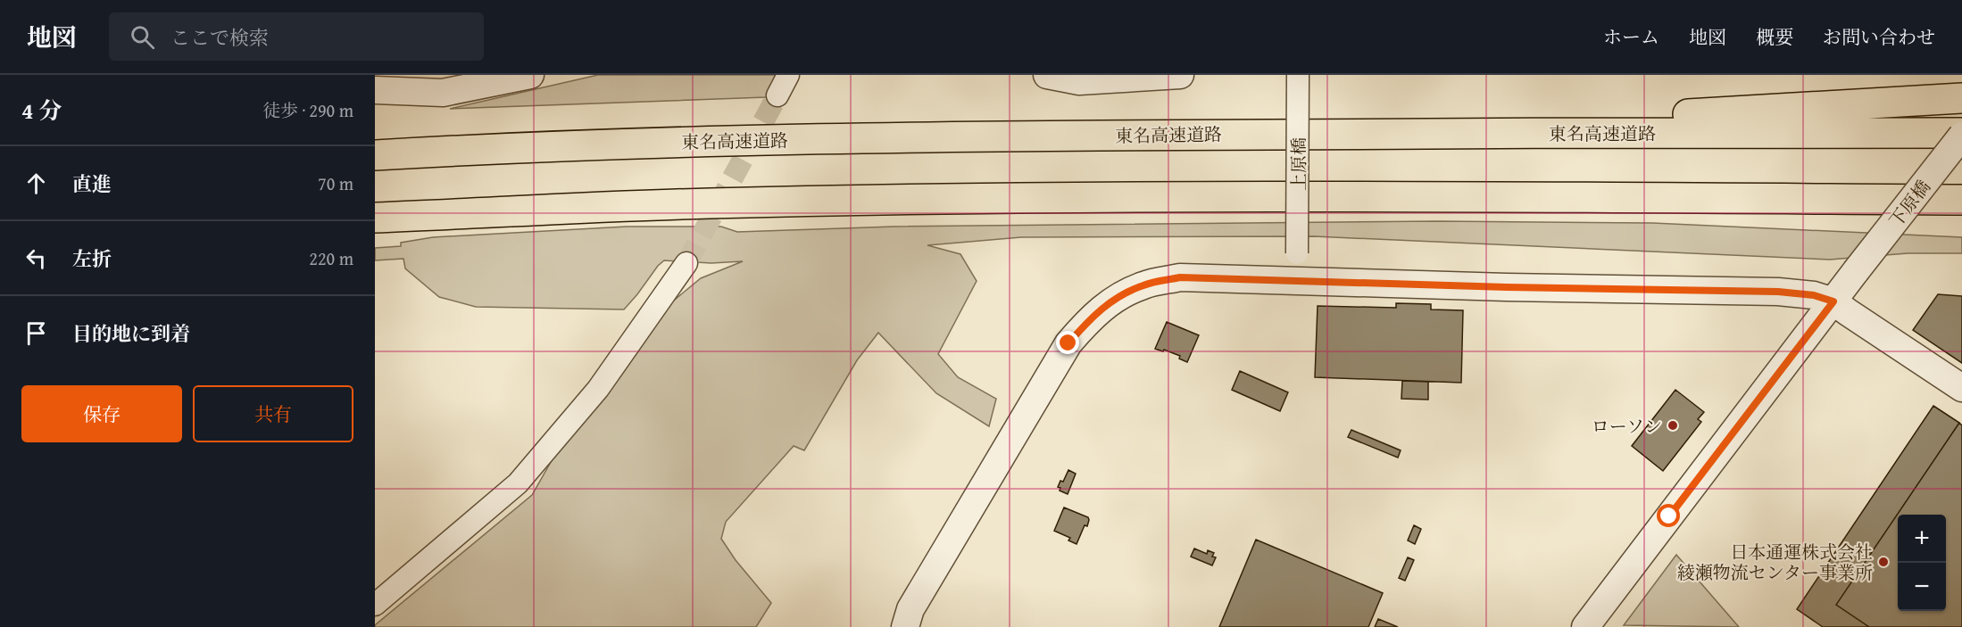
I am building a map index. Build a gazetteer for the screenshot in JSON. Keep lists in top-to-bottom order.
{
  "streets": {
    "highway": ["東名高速道路"],
    "street": ["上原橋", "下原橋"]
  },
  "crossings": [
    ["東名高速道路", "下原橋"]
  ],
  "places": ["ローソン", "日本通運株式会社 綾瀬物流センター事業所"],
  "page": {
    "header": "地図",
    "search": "ここで検索",
    "nav": [
      "ホーム",
      "地図",
      "概要",
      "お問い合わせ"
    ],
    "heading": ["4 分", "徒歩 · 290 m"],
    "list": [
      ["直進", "70 m"],
      ["左折", "220 m"],
      "目的地に到着"
    ],
    "buttons": ["保存", "共有"],
    "map_buttons": ["+", "−"]
  }
}
